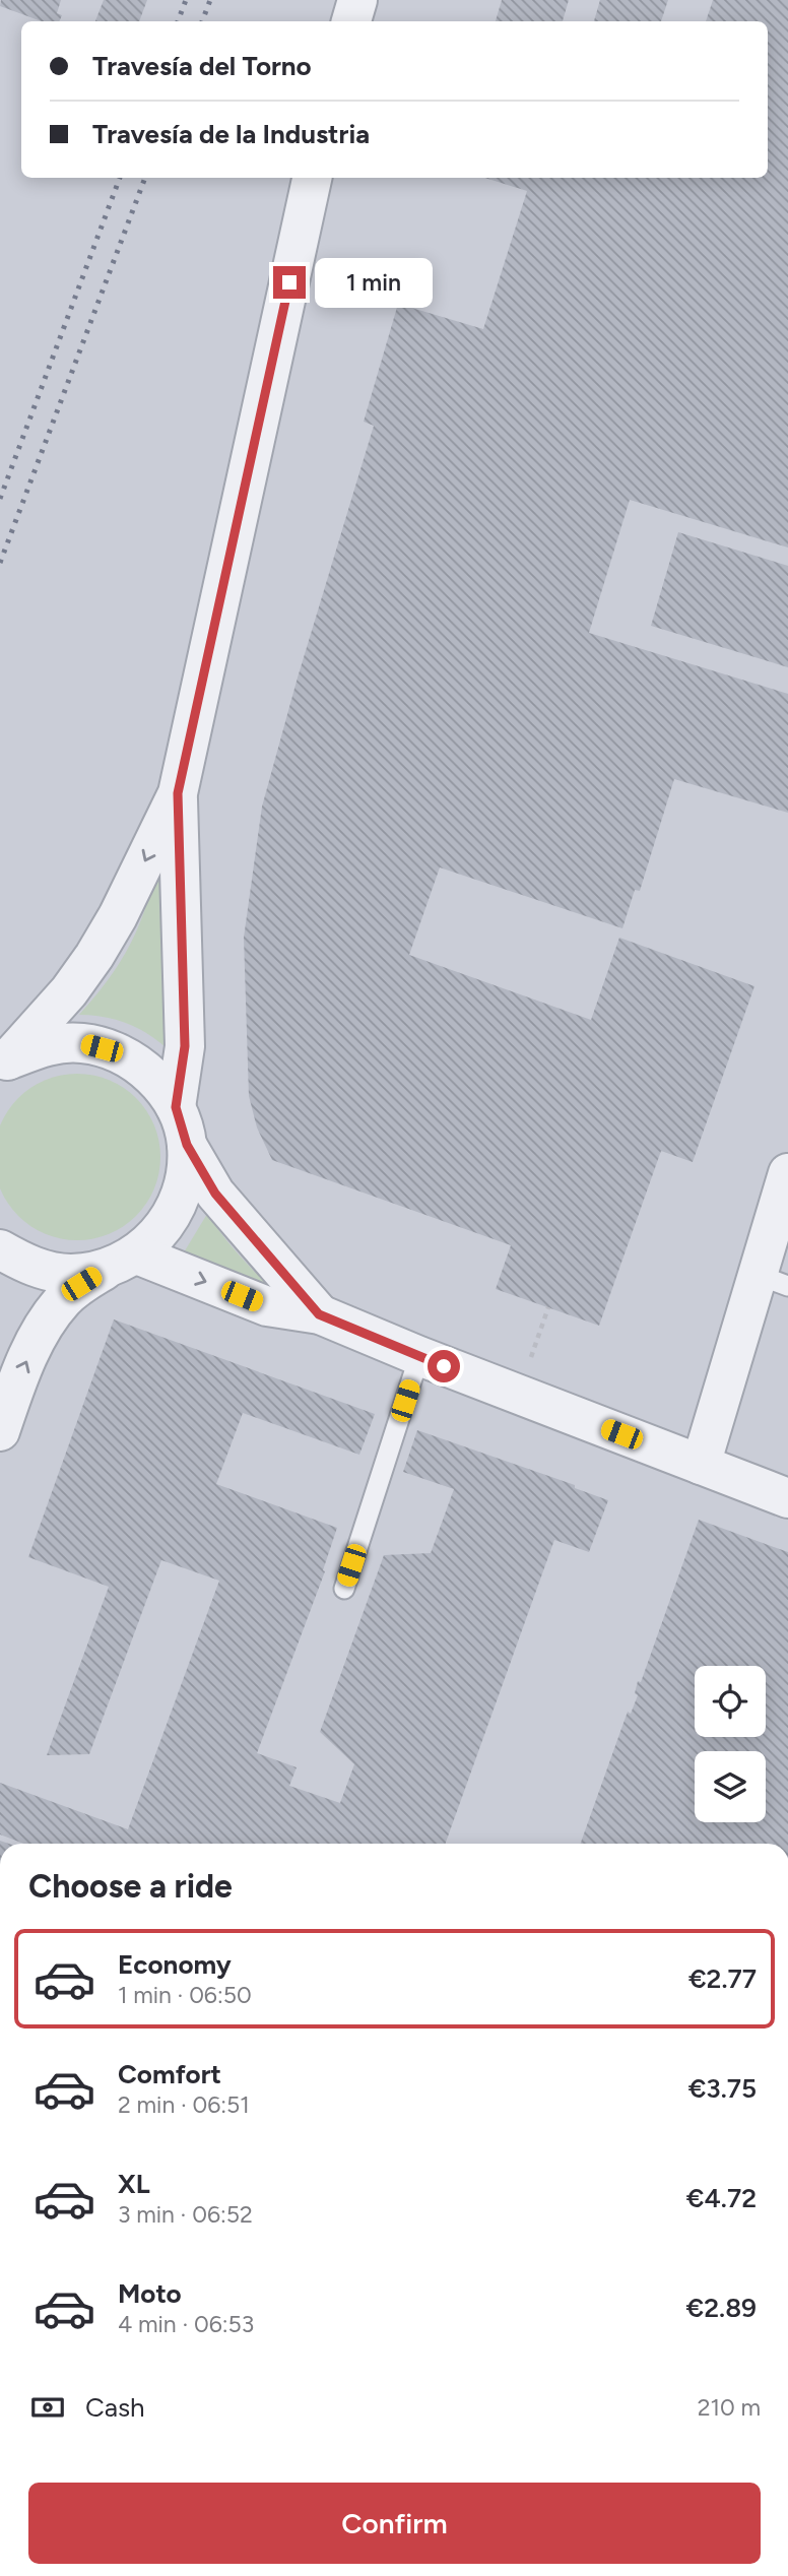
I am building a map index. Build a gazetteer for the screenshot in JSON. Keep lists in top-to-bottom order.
{
  "page": {
    "banner": ["Travesía del Torno", "Travesía de la Industria"],
    "bubble": "1 min",
    "heading": "Choose a ride",
    "list": [
      {
        "name": "Economy",
        "note": "1 min · 06:50",
        "value": "€2.77"
      },
      {
        "name": "Comfort",
        "note": "2 min · 06:51",
        "value": "€3.75"
      },
      {
        "name": "XL",
        "note": "3 min · 06:52",
        "value": "€4.72"
      },
      {
        "name": "Moto",
        "note": "4 min · 06:53",
        "value": "€2.89"
      }
    ],
    "pay": ["Cash", "210 m"],
    "buttons": "Confirm"
  }
}
